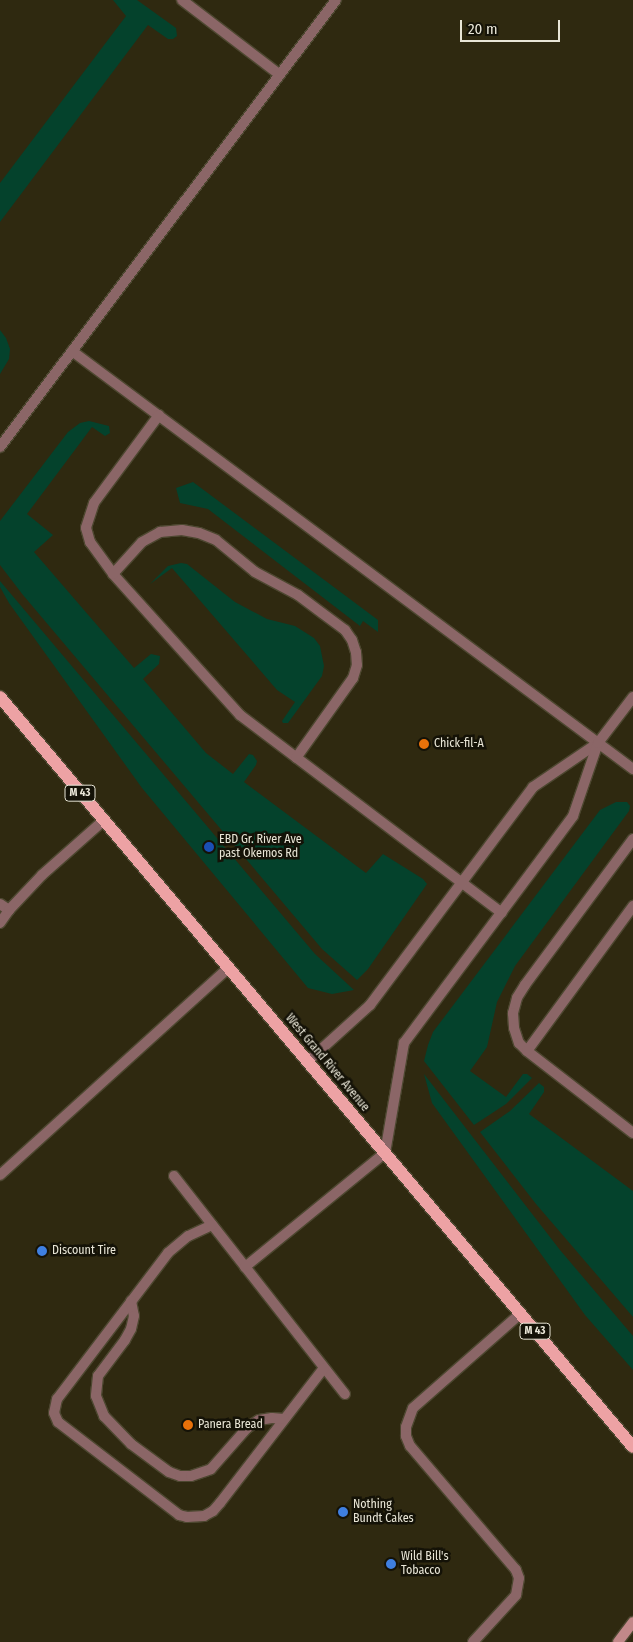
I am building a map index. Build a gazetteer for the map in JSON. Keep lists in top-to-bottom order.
{
  "streets": {
    "main road": ["M 43", "West Grand River Avenue"]
  },
  "places": [
    "Chick-fil-A",
    "EBD Gr. River Ave past Okemos Rd",
    "Discount Tire",
    "Panera Bread",
    "Nothing Bundt Cakes",
    "Wild Bill's Tobacco"
  ],
  "scale_bar": "20 m"
}
